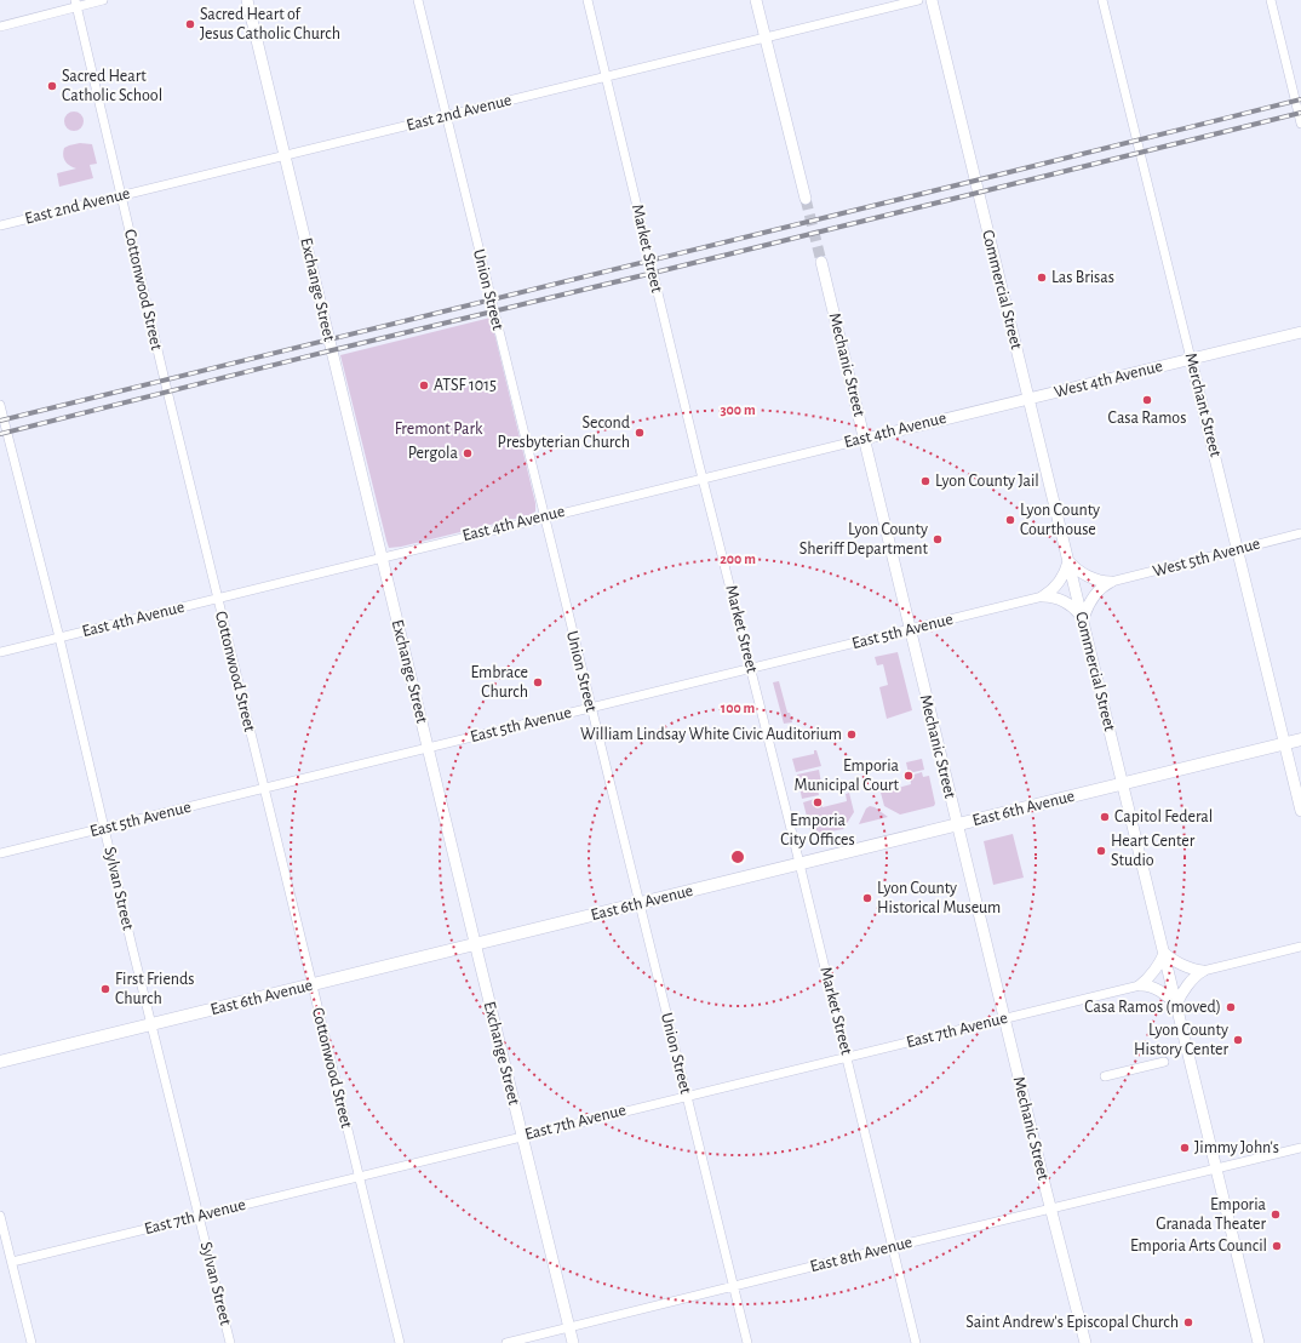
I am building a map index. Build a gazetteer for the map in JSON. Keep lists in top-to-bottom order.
{
  "streets": {
    "main road": ["East 6th Avenue"],
    "street": [
      "East 2nd Avenue",
      "Market Street",
      "Cottonwood Street",
      "Exchange Street",
      "Union Street",
      "Commercial Street",
      "Mechanic Street",
      "West 4th Avenue",
      "Merchant Street",
      "East 4th Avenue",
      "West 5th Avenue",
      "East 5th Avenue",
      "Sylvan Street",
      "East 7th Avenue",
      "East 8th Avenue"
    ]
  },
  "crossings": [
    ["East 2nd Avenue", "Market Street"],
    ["East 2nd Avenue", "Cottonwood Street"],
    ["East 2nd Avenue", "Exchange Street"],
    ["East 2nd Avenue", "Union Street"],
    ["Market Street", "East 4th Avenue"],
    ["Market Street", "East 5th Avenue"],
    ["Market Street", "East 6th Avenue"],
    ["Market Street", "East 7th Avenue"],
    ["Market Street", "East 8th Avenue"],
    ["Cottonwood Street", "East 4th Avenue"],
    ["Cottonwood Street", "East 5th Avenue"],
    ["Cottonwood Street", "East 6th Avenue"],
    ["Cottonwood Street", "East 7th Avenue"],
    ["Exchange Street", "East 4th Avenue"],
    ["Exchange Street", "East 5th Avenue"],
    ["Exchange Street", "East 6th Avenue"],
    ["Exchange Street", "East 7th Avenue"],
    ["Exchange Street", "East 8th Avenue"],
    ["Union Street", "East 4th Avenue"],
    ["Union Street", "East 5th Avenue"],
    ["Union Street", "East 6th Avenue"],
    ["Union Street", "East 7th Avenue"],
    ["Union Street", "East 8th Avenue"],
    ["Commercial Street", "West 4th Avenue"],
    ["Commercial Street", "East 4th Avenue"],
    ["Commercial Street", "East 6th Avenue"],
    ["Commercial Street", "East 8th Avenue"],
    ["Mechanic Street", "East 4th Avenue"],
    ["Mechanic Street", "East 5th Avenue"],
    ["Mechanic Street", "East 6th Avenue"],
    ["Mechanic Street", "East 7th Avenue"],
    ["Mechanic Street", "East 8th Avenue"],
    ["West 4th Avenue", "Merchant Street"],
    ["West 4th Avenue", "East 4th Avenue"],
    ["Merchant Street", "West 5th Avenue"],
    ["Merchant Street", "East 6th Avenue"],
    ["East 4th Avenue", "Sylvan Street"],
    ["East 5th Avenue", "Sylvan Street"],
    ["East 6th Avenue", "Sylvan Street"],
    ["Sylvan Street", "East 7th Avenue"]
  ],
  "parks": ["Fremont Park"],
  "places": [
    "Sacred Heart of Jesus Catholic Church",
    "Sacred Heart Catholic School",
    "Las Brisas",
    "ATSF 1015",
    "Casa Ramos",
    "Second Presbyterian Church",
    "Pergola",
    "Lyon County Jail",
    "Lyon County Courthouse",
    "Lyon County Sheriff Department",
    "Embrace Church",
    "William Lindsay White Civic Auditorium",
    "Emporia Municipal Court",
    "Emporia City Offices",
    "Capitol Federal",
    "Heart Center Studio",
    "Lyon County Historical Museum",
    "First Friends Church",
    "Casa Ramos (moved)",
    "Lyon County History Center",
    "Jimmy John's",
    "Emporia Granada Theater",
    "Emporia Arts Council",
    "Saint Andrew's Episcopal Church"
  ],
  "rings": ["300 m", "200 m", "100 m"]
}
